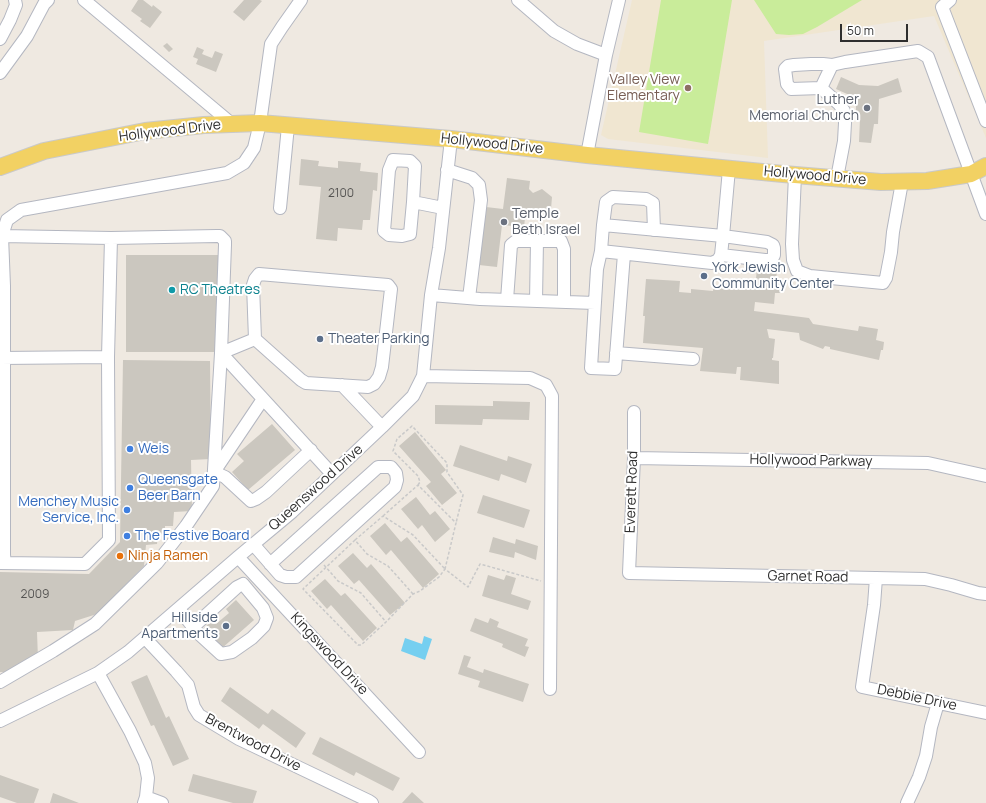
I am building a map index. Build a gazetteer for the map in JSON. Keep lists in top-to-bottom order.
{
  "streets": {
    "main road": ["Hollywood Drive"],
    "street": [
      "Hollywood Parkway",
      "Queenswood Drive",
      "Everett Road",
      "Garnet Road",
      "Kingswood Drive",
      "Debbie Drive",
      "Brentwood Drive"
    ]
  },
  "crossings": [
    ["Hollywood Drive", "Queenswood Drive"],
    ["Hollywood Parkway", "Everett Road"],
    ["Queenswood Drive", "Kingswood Drive"],
    ["Queenswood Drive", "Brentwood Drive"],
    ["Everett Road", "Garnet Road"],
    ["Garnet Road", "Debbie Drive"]
  ],
  "places": [
    "Valley View Elementary",
    "Luther Memorial Church",
    "Temple Beth Israel",
    "York Jewish Community Center",
    "RC Theatres",
    "Theater Parking",
    "Weis",
    "Queensgate Beer Barn",
    "Menchey Music Service, Inc.",
    "The Festive Board",
    "Ninja Ramen",
    "Hillside Apartments"
  ],
  "house_numbers": ["2100", "2009"],
  "scale_bar": "50 m"
}
